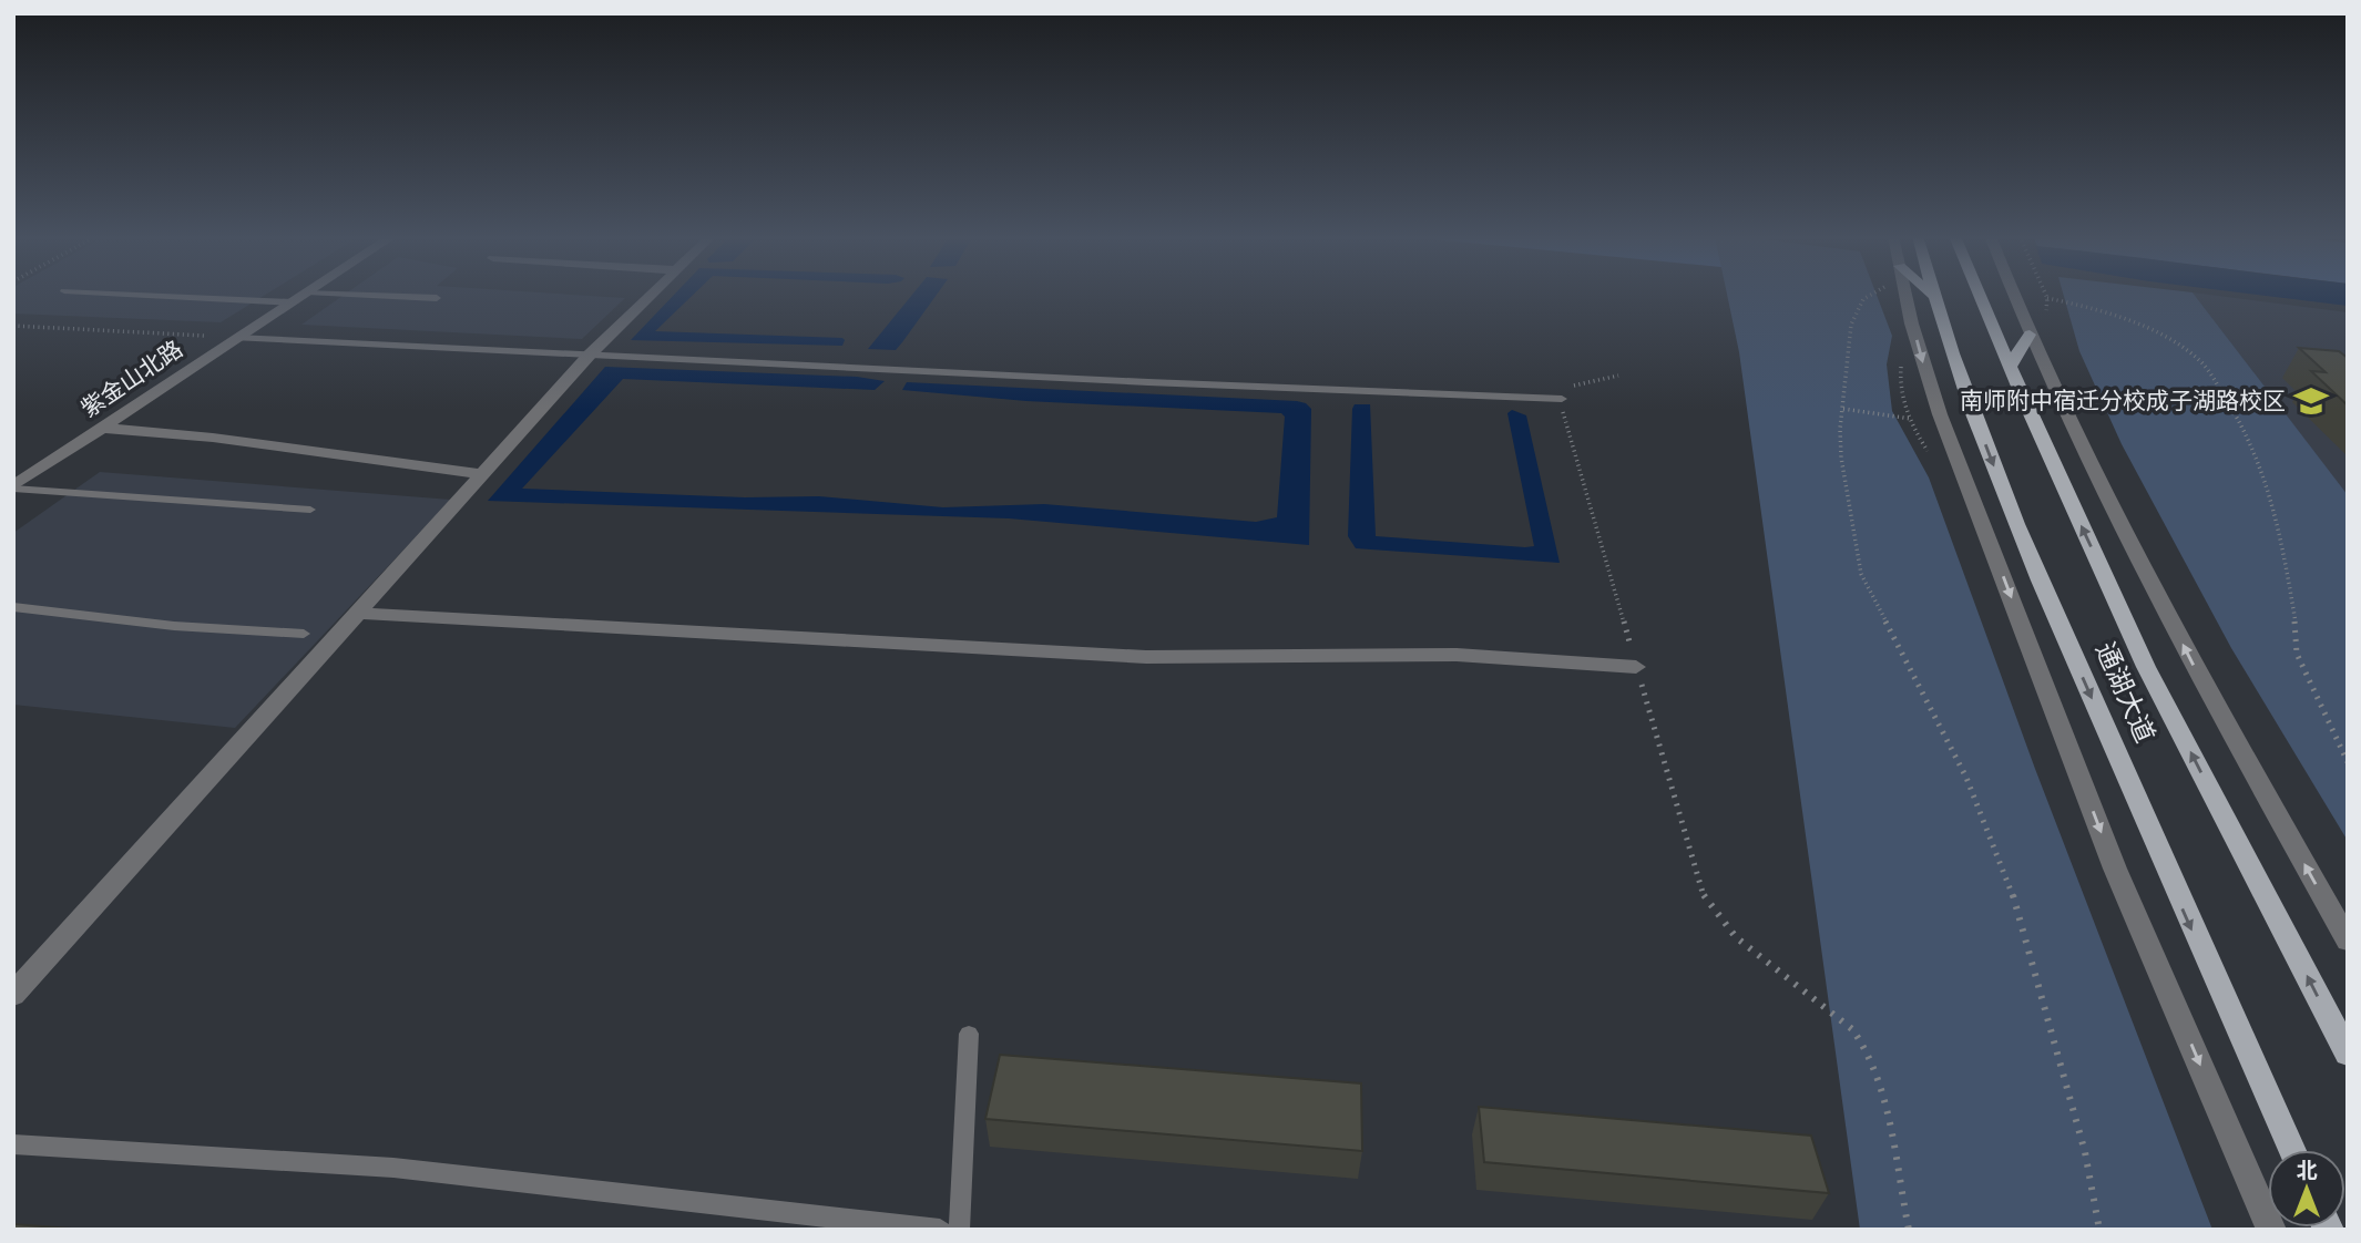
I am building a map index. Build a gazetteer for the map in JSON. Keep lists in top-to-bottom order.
{
  "streets": {
    "main road": ["通湖大道"],
    "street": ["紫金山北路"]
  },
  "places": {
    "school or university": ["南师附中宿迁分校成子湖路校区"]
  },
  "north": "top"
}
